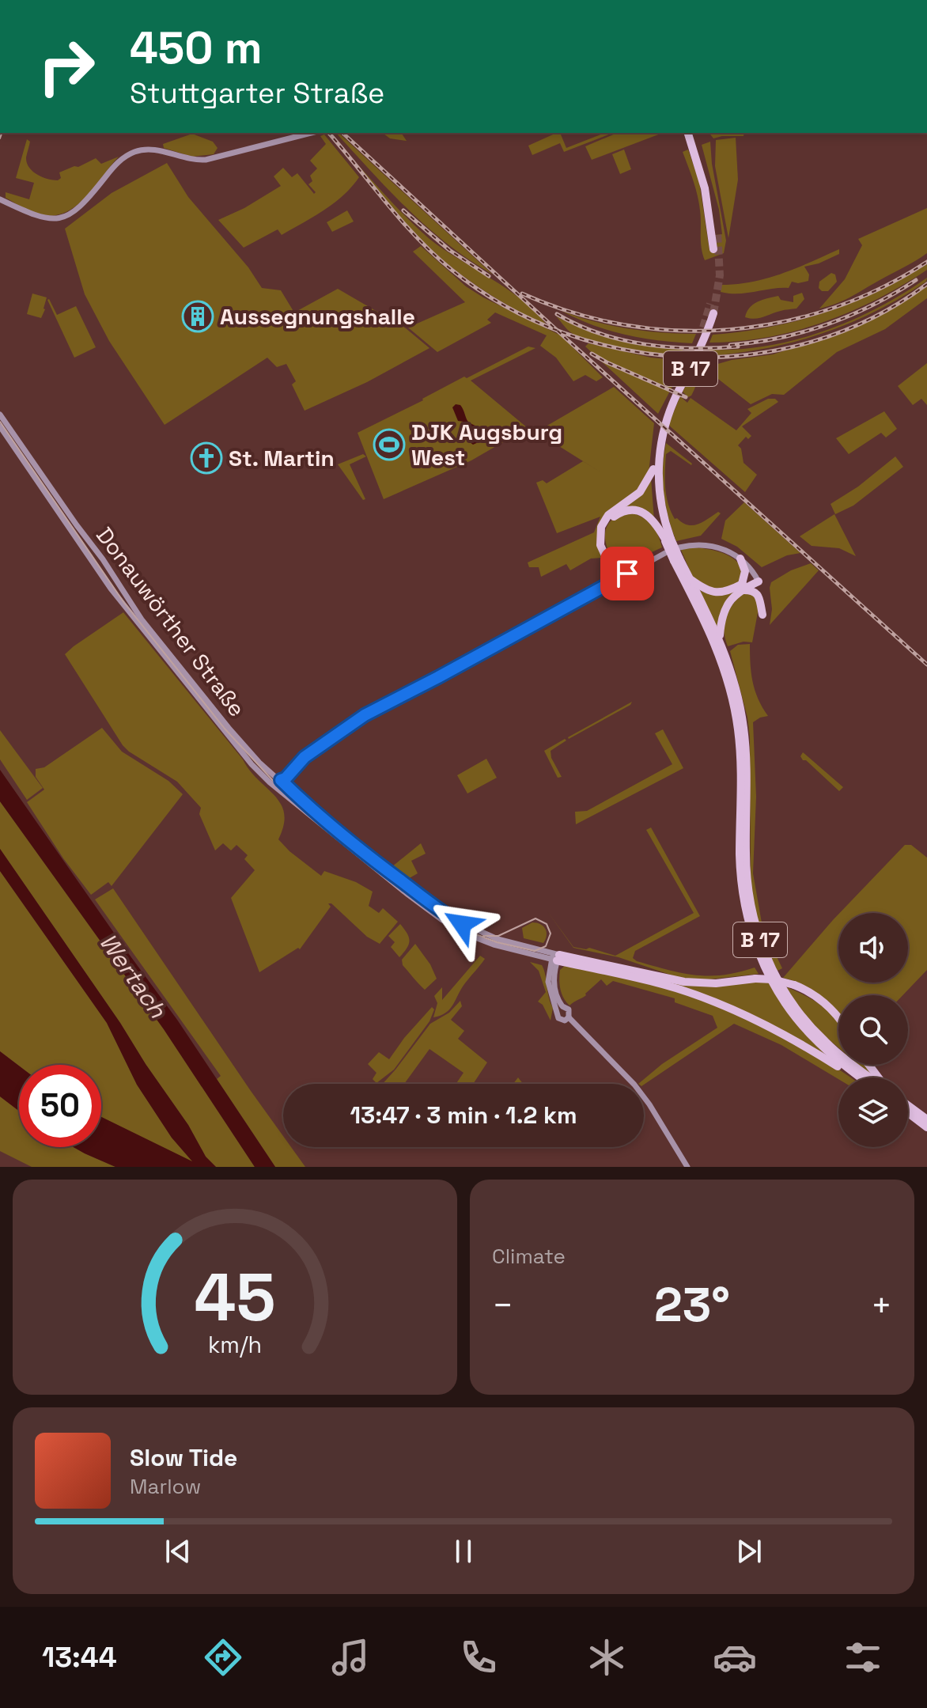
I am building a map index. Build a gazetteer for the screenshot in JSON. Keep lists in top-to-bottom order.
{
  "streets": {
    "highway": ["B 17"],
    "main road": ["Donauwörther Straße"]
  },
  "water": ["Wertach"],
  "places": {
    "building": ["Aussegnungshalle"],
    "sports": ["DJK Augsburg West"],
    "church": ["St. Martin"]
  },
  "page": {
    "turn": ["450 m", "Stuttgarter Straße"],
    "limit": "50",
    "trip": "13:47 · 3 min · 1.2 km",
    "tile": "Climate",
    "heat": ["−", "23°", "+"],
    "song": ["Slow Tide", "Marlow"],
    "tabs": "13:44",
    "gauge": ["45", "km/h"]
  }
}
